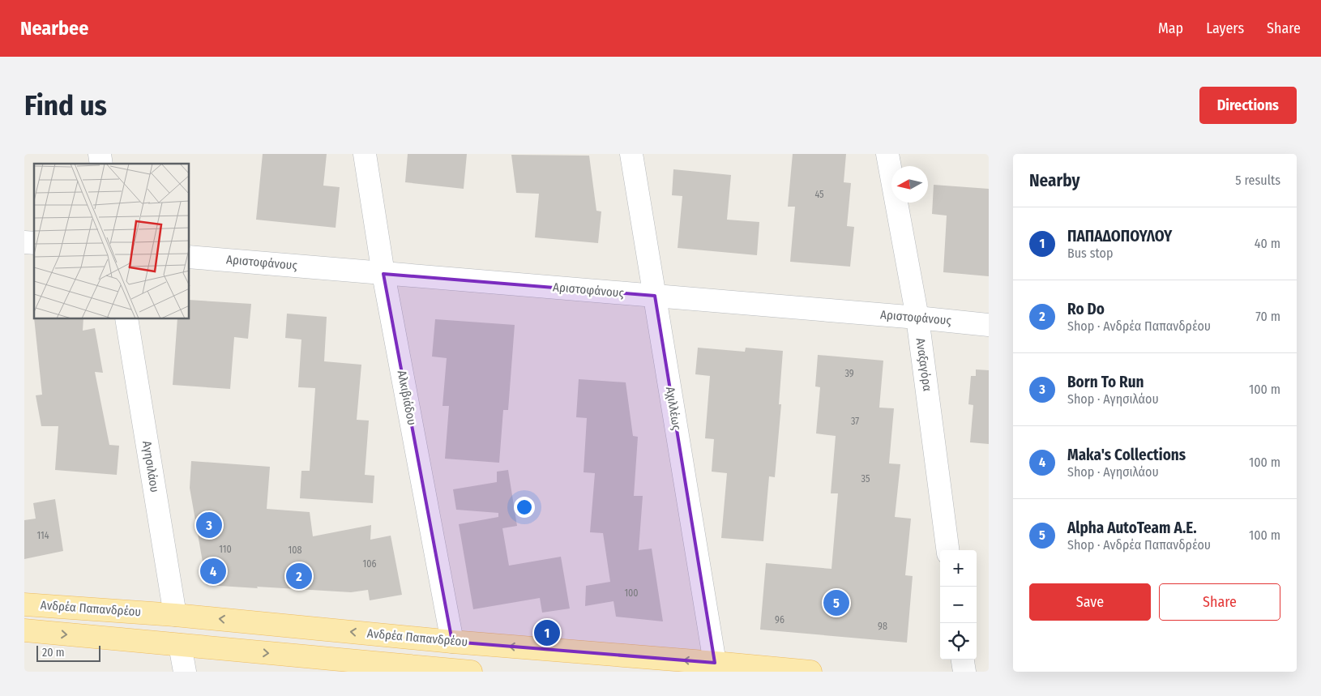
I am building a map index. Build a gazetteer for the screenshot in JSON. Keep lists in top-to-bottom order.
{
  "streets": {
    "main road": ["Ανδρέα Παπανδρέου"],
    "street": [
      "Αριστοφάνους",
      "Αναξαγόρα",
      "Αλκιβιάδου",
      "Αχιλλέως",
      "Αγησιλάου"
    ]
  },
  "crossings": [
    ["Αριστοφάνους", "Αναξαγόρα"],
    ["Αριστοφάνους", "Αλκιβιάδου"],
    ["Αριστοφάνους", "Αχιλλέως"],
    ["Αλκιβιάδου", "Ανδρέα Παπανδρέου"],
    ["Αχιλλέως", "Ανδρέα Παπανδρέου"],
    ["Αγησιλάου", "Ανδρέα Παπανδρέου"]
  ],
  "house_numbers": [
    "45",
    "39",
    "37",
    "35",
    "114",
    "110",
    "108",
    "106",
    "100",
    "96",
    "98"
  ],
  "scale_bar": "20 m",
  "north": "left",
  "page": {
    "header": "Nearbee",
    "nav": ["Map", "Layers", "Share"],
    "buttons": [
      "Directions",
      ["Save", "Share"]
    ],
    "title": "Find us",
    "heading": ["Nearby", "5 results"],
    "list": [
      {
        "mark": "1",
        "name": "ΠΑΠΑΔΟΠΟΥΛΟΥ",
        "note": "Bus stop",
        "value": "40 m"
      },
      {
        "mark": "2",
        "name": "Ro Do",
        "note": "Shop · Ανδρέα Παπανδρέου",
        "value": "70 m"
      },
      {
        "mark": "3",
        "name": "Born To Run",
        "note": "Shop · Αγησιλάου",
        "value": "100 m"
      },
      {
        "mark": "4",
        "name": "Maka's Collections",
        "note": "Shop · Αγησιλάου",
        "value": "100 m"
      },
      {
        "mark": "5",
        "name": "Alpha AutoTeam Α.Ε.",
        "note": "Shop · Ανδρέα Παπανδρέου",
        "value": "100 m"
      }
    ],
    "pins": [
      "3",
      "4",
      "2",
      "5",
      "1"
    ],
    "map_buttons": ["+", "−"],
    "scale": "20 m"
  }
}
